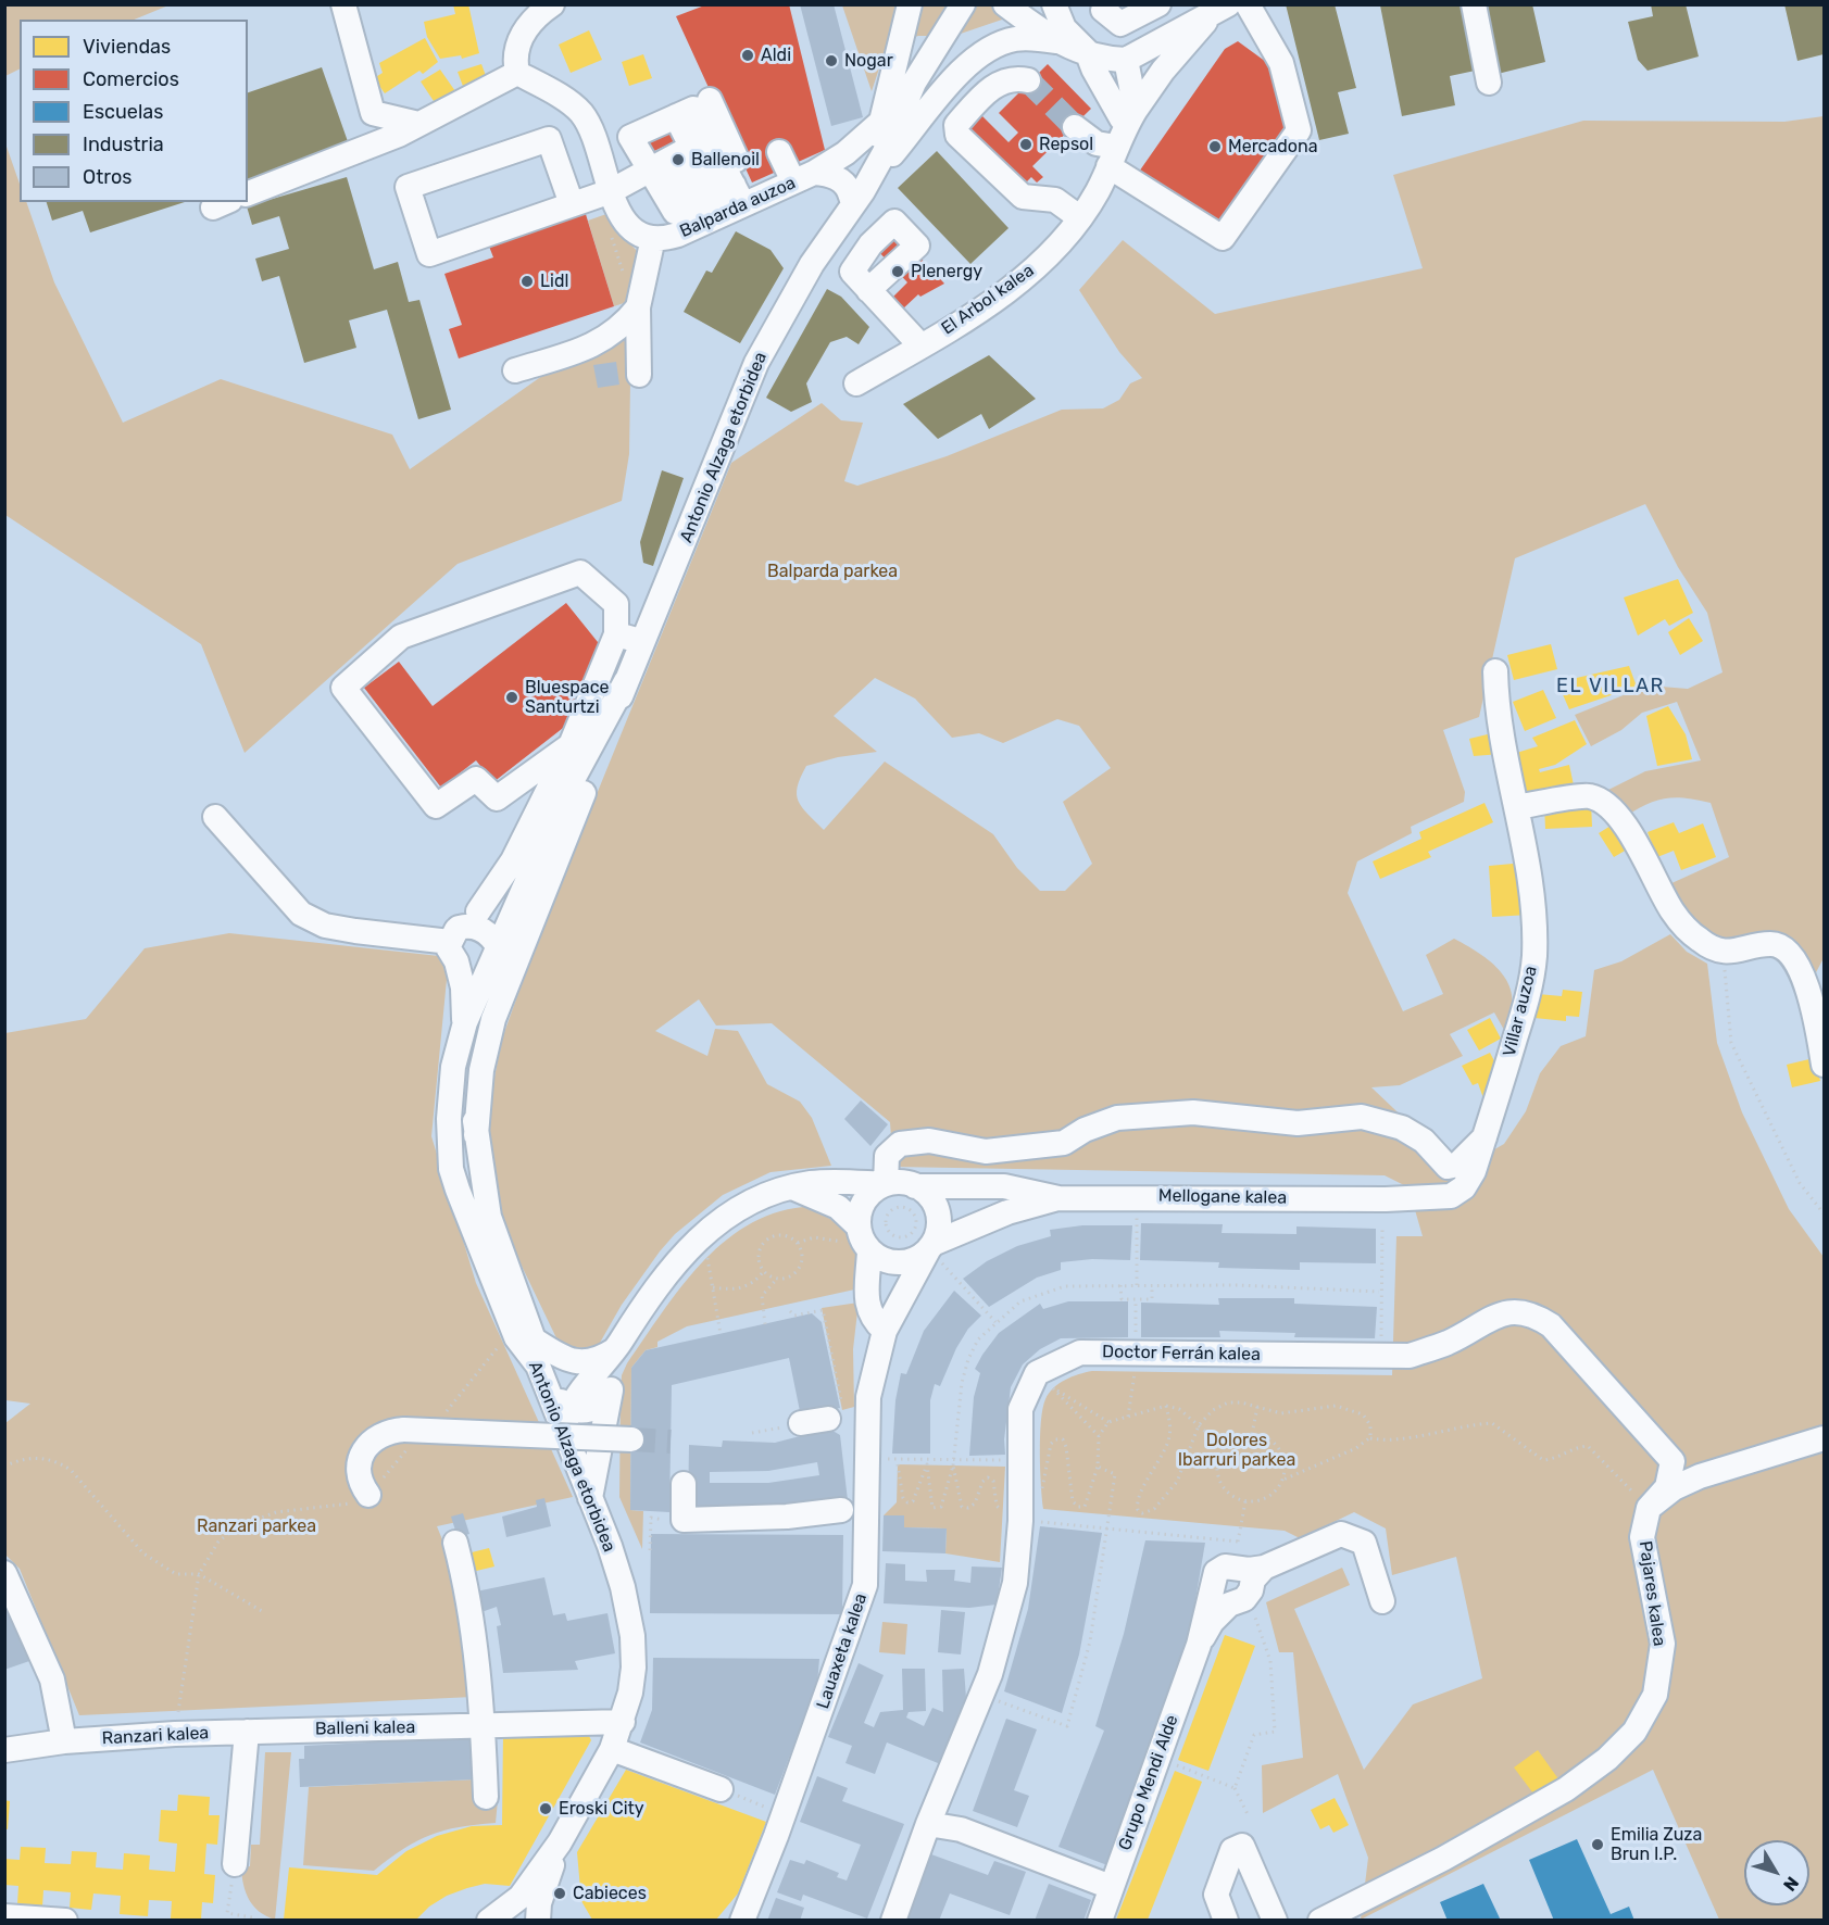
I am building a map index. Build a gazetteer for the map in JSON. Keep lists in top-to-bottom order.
{
  "streets": {
    "street": [
      "Balparda auzoa",
      "El Arbol kalea",
      "Antonio Alzaga etorbidea",
      "Villar auzoa",
      "Mellogane kalea",
      "Doctor Ferrán kalea",
      "Pajares kalea",
      "Lauaxeta kalea",
      "Balleni kalea",
      "Ranzari kalea",
      "Grupo Mendi Alde"
    ]
  },
  "crossings": [
    ["Balparda auzoa", "Antonio Alzaga etorbidea"],
    ["Antonio Alzaga etorbidea", "Balleni kalea"],
    ["Villar auzoa", "Mellogane kalea"],
    ["Mellogane kalea", "Lauaxeta kalea"],
    ["Balleni kalea", "Ranzari kalea"]
  ],
  "districts": ["EL VILLAR"],
  "parks": ["Balparda parkea", "Dolores Ibarruri parkea", "Ranzari parkea"],
  "places": [
    "Aldi",
    "Nogar",
    "Repsol",
    "Mercadona",
    "Ballenoil",
    "Plenergy",
    "Lidl",
    "Bluespace Santurtzi",
    "Eroski City",
    "Emilia Zuza Brun I.P.",
    "Cabieces"
  ],
  "legend": [
    "Viviendas",
    "Comercios",
    "Escuelas",
    "Industria",
    "Otros"
  ],
  "north": "bottom right"
}
